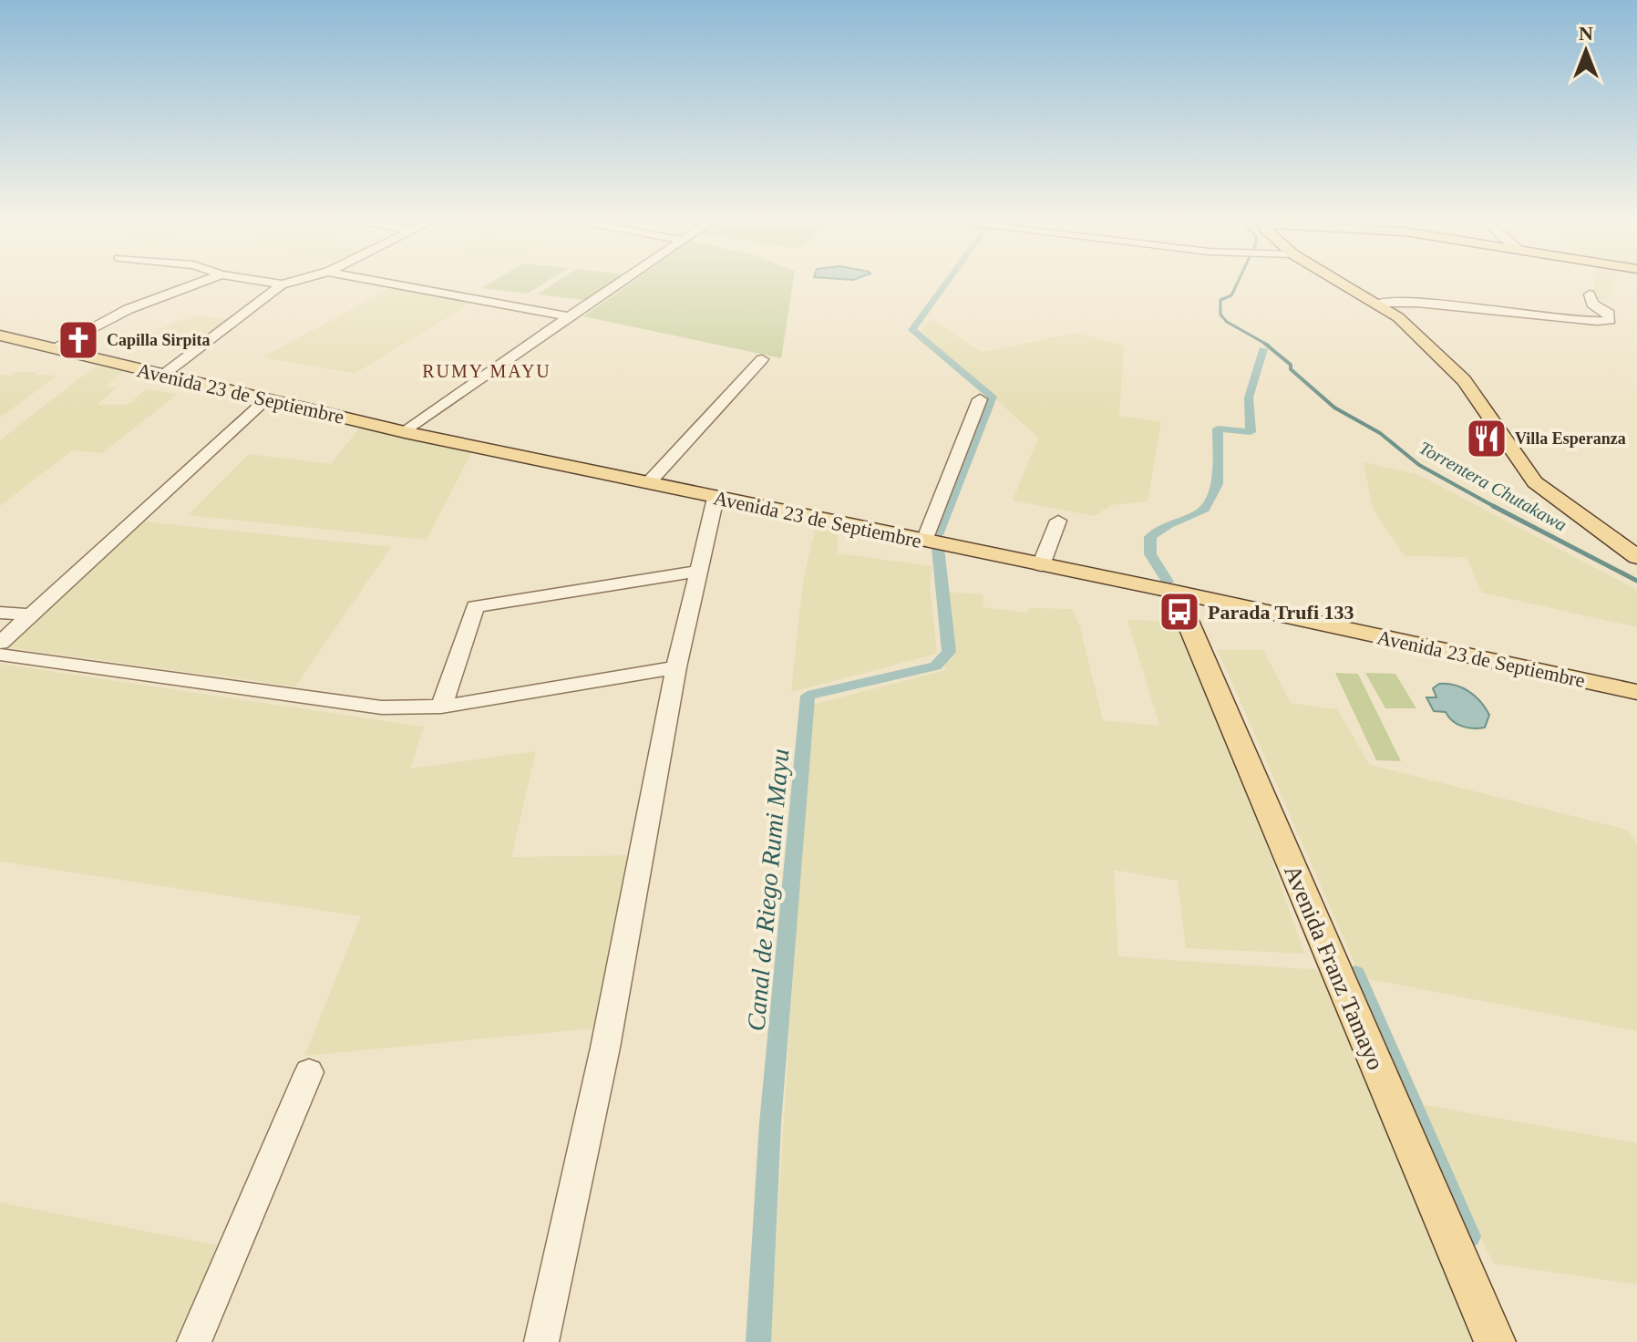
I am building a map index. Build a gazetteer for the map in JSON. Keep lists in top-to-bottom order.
{
  "streets": {
    "main road": ["Avenida 23 de Septiembre", "Avenida Franz Tamayo"]
  },
  "crossings": [
    ["Avenida 23 de Septiembre", "Avenida Franz Tamayo"]
  ],
  "districts": ["RUMY MAYU"],
  "water": ["Torrentera Chutakawa", "Canal de Riego Rumi Mayu"],
  "places": {
    "church": ["Capilla Sirpita"],
    "restaurant": ["Villa Esperanza"],
    "bus stop": ["Parada Trufi 133"]
  },
  "north": "top"
}
